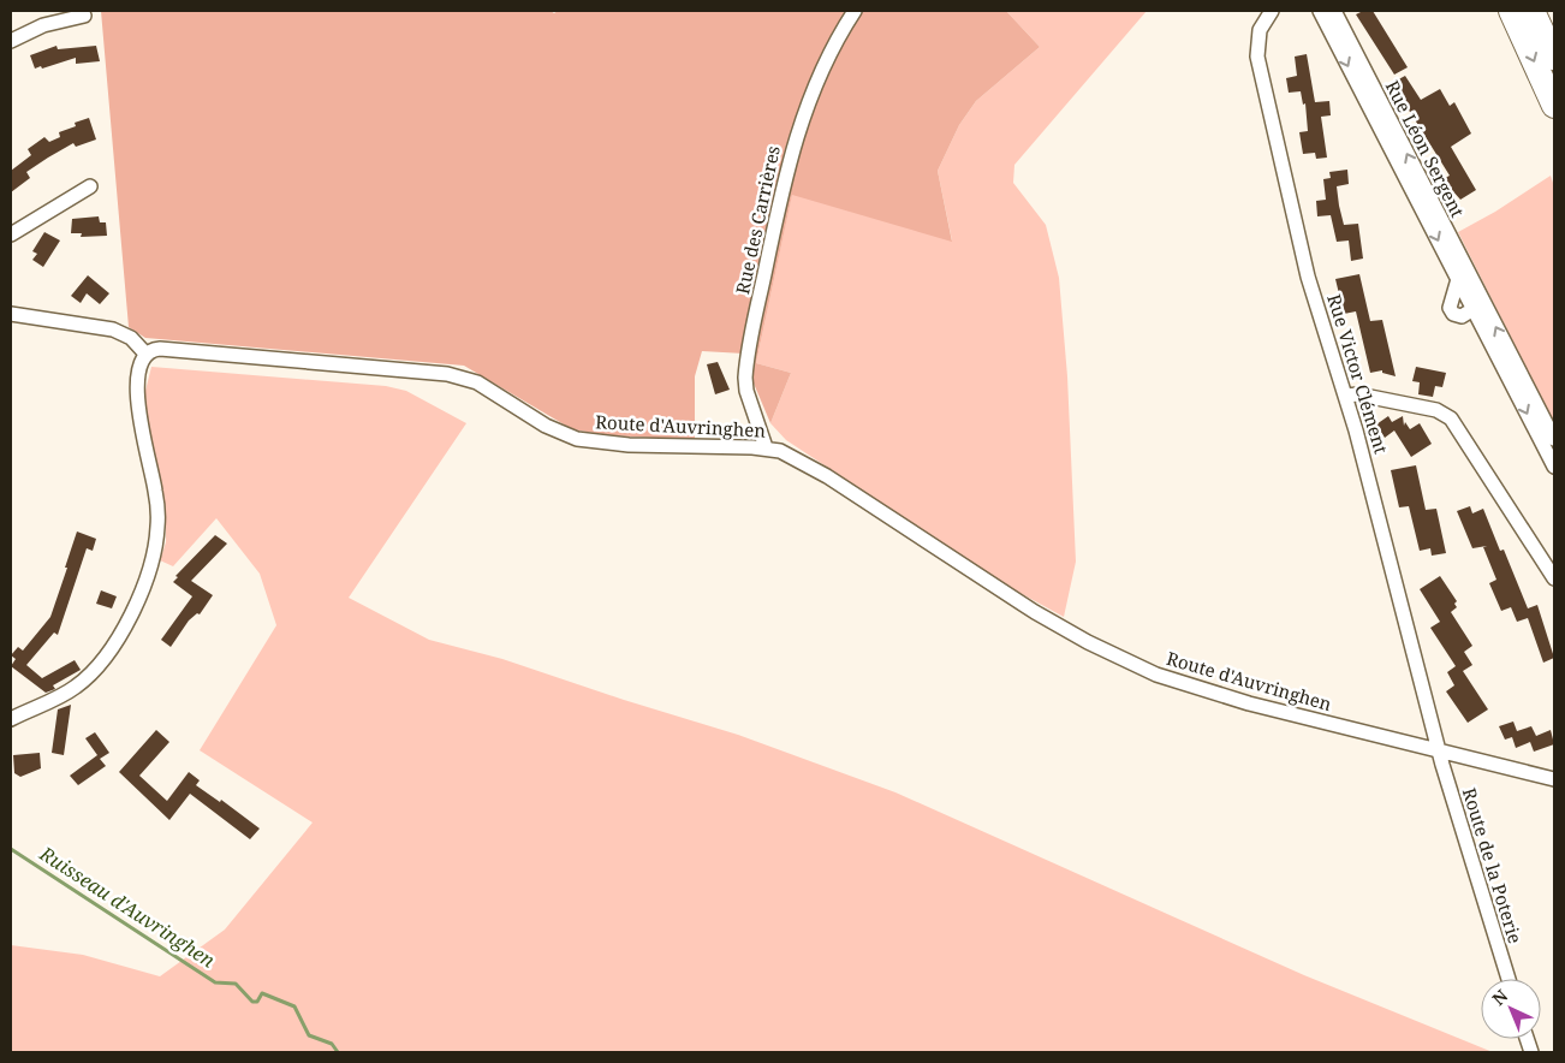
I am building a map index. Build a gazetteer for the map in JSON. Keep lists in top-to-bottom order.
{
  "streets": {
    "street": [
      "Rue Léon Sergent",
      "Rue des Carrières",
      "Rue Victor Clément",
      "Route d'Auvringhen",
      "Route de la Poterie"
    ]
  },
  "crossings": [
    ["Rue des Carrières", "Route d'Auvringhen"],
    ["Rue Victor Clément", "Route d'Auvringhen"],
    ["Rue Victor Clément", "Route de la Poterie"],
    ["Route d'Auvringhen", "Route de la Poterie"]
  ],
  "water": ["Ruisseau d'Auvringhen"],
  "north": "top left"
}
